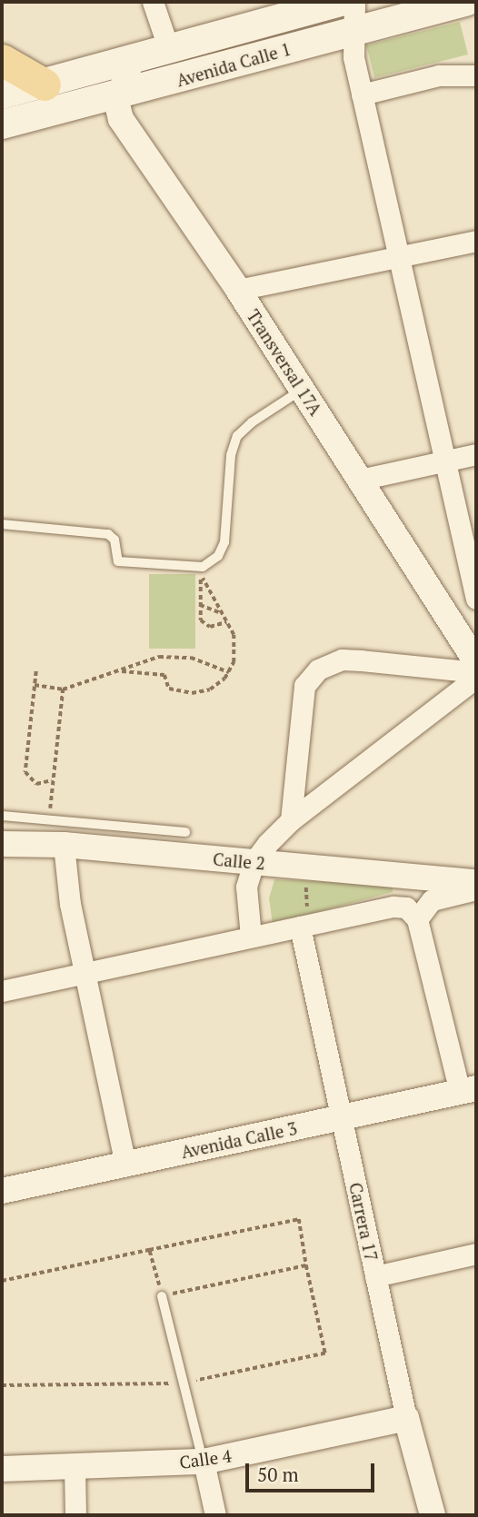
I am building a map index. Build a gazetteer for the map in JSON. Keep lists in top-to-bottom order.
{
  "streets": {
    "main road": ["Avenida Calle 1"],
    "street": [
      "Transversal 17A",
      "Calle 2",
      "Avenida Calle 3",
      "Carrera 17",
      "Calle 4"
    ]
  },
  "crossings": [
    ["Avenida Calle 1", "Transversal 17A"],
    ["Avenida Calle 3", "Carrera 17"],
    ["Carrera 17", "Calle 4"]
  ],
  "scale_bar": "50 m"
}
